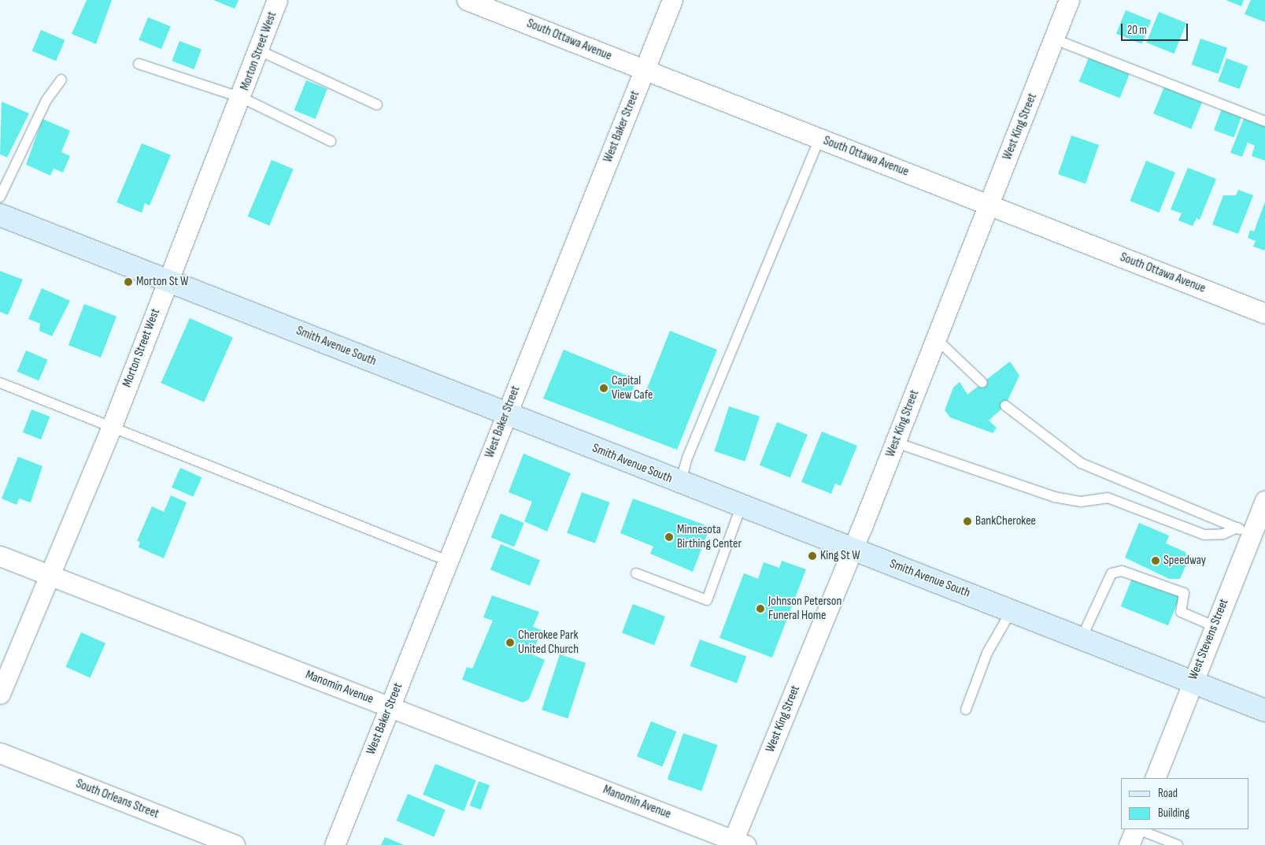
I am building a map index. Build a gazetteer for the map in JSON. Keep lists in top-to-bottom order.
{
  "streets": {
    "main road": ["Smith Avenue South"],
    "street": [
      "South Ottawa Avenue",
      "Morton Street West",
      "West Baker Street",
      "West King Street",
      "West Stevens Street",
      "Manomin Avenue",
      "South Orleans Street"
    ]
  },
  "crossings": [
    ["South Ottawa Avenue", "West Baker Street"],
    ["South Ottawa Avenue", "West King Street"],
    ["Morton Street West", "Smith Avenue South"],
    ["Morton Street West", "Manomin Avenue"],
    ["West Baker Street", "Smith Avenue South"],
    ["West Baker Street", "Manomin Avenue"],
    ["West King Street", "Smith Avenue South"],
    ["West King Street", "Manomin Avenue"],
    ["Smith Avenue South", "West Stevens Street"]
  ],
  "places": [
    "Morton St W",
    "Capital View Cafe",
    "BankCherokee",
    "Minnesota Birthing Center",
    "King St W",
    "Speedway",
    "Johnson Peterson Funeral Home",
    "Cherokee Park United Church"
  ],
  "legend": ["Road", "Building"],
  "scale_bar": "20 m"
}
